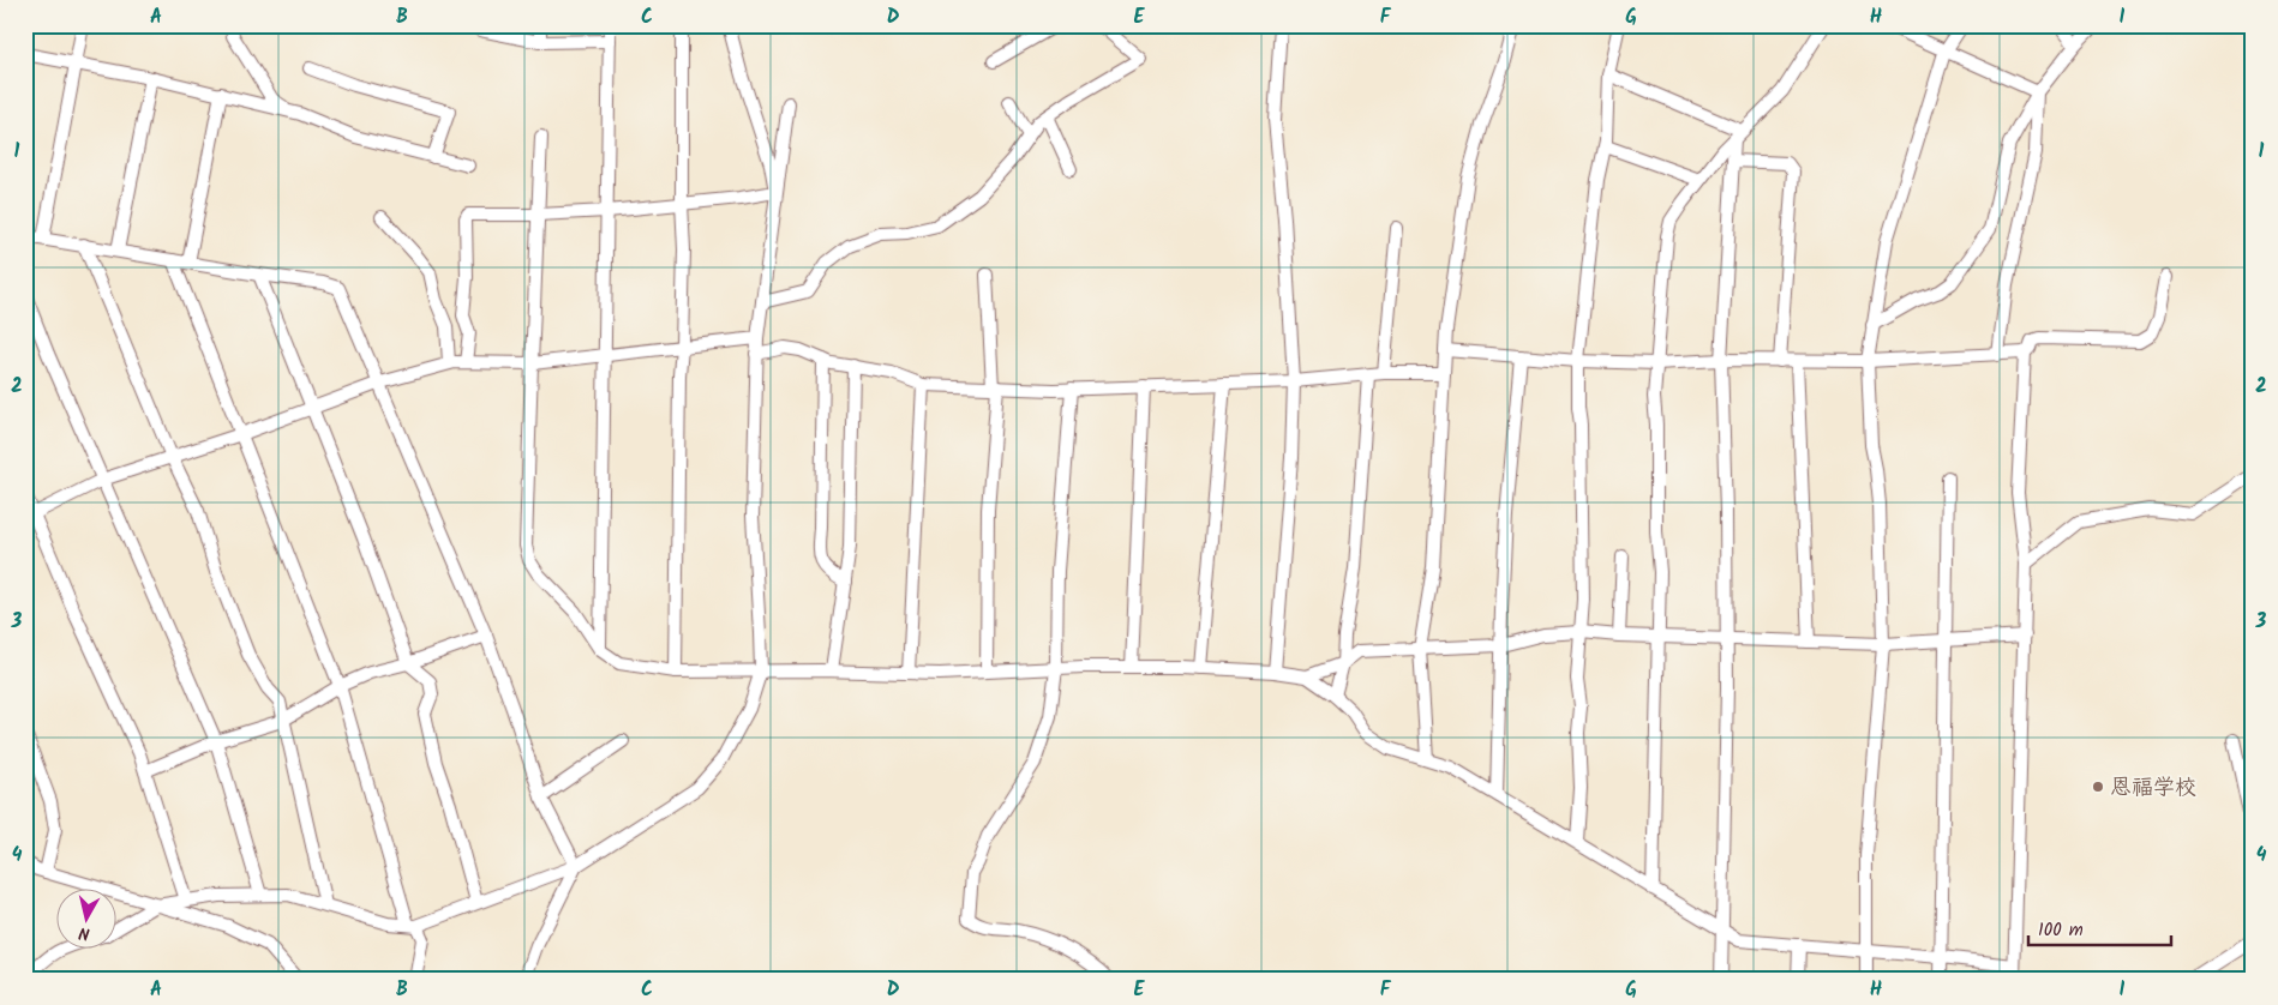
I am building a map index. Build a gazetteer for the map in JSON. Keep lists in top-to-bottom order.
{
  "places": ["恩福学校"],
  "scale_bar": "100 m",
  "north": "bottom",
  "grid": {
    "columns": [
      "A",
      "B",
      "C",
      "D",
      "E",
      "F",
      "G",
      "H",
      "I"
    ],
    "rows": [
      "1",
      "2",
      "3",
      "4"
    ]
  }
}
